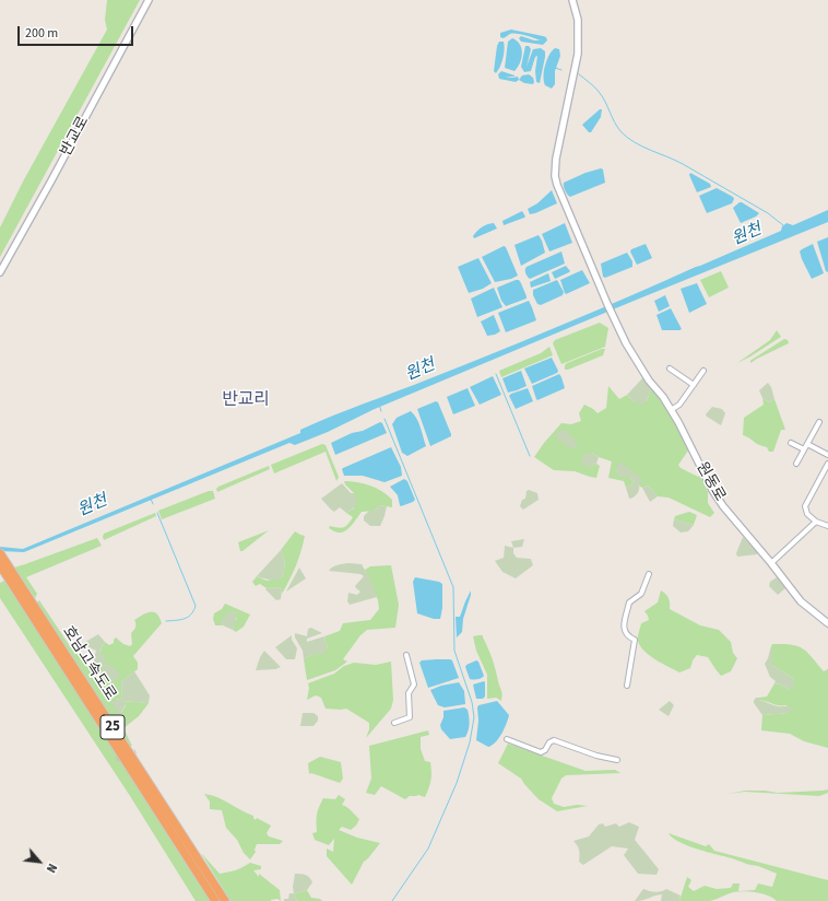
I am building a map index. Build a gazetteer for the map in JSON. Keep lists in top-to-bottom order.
{
  "streets": {
    "highway": ["호남고속도로", "25"],
    "street": ["반교로", "원동로"]
  },
  "districts": ["반교리"],
  "water": ["원천"],
  "scale_bar": "200 m",
  "north": "bottom right"
}
